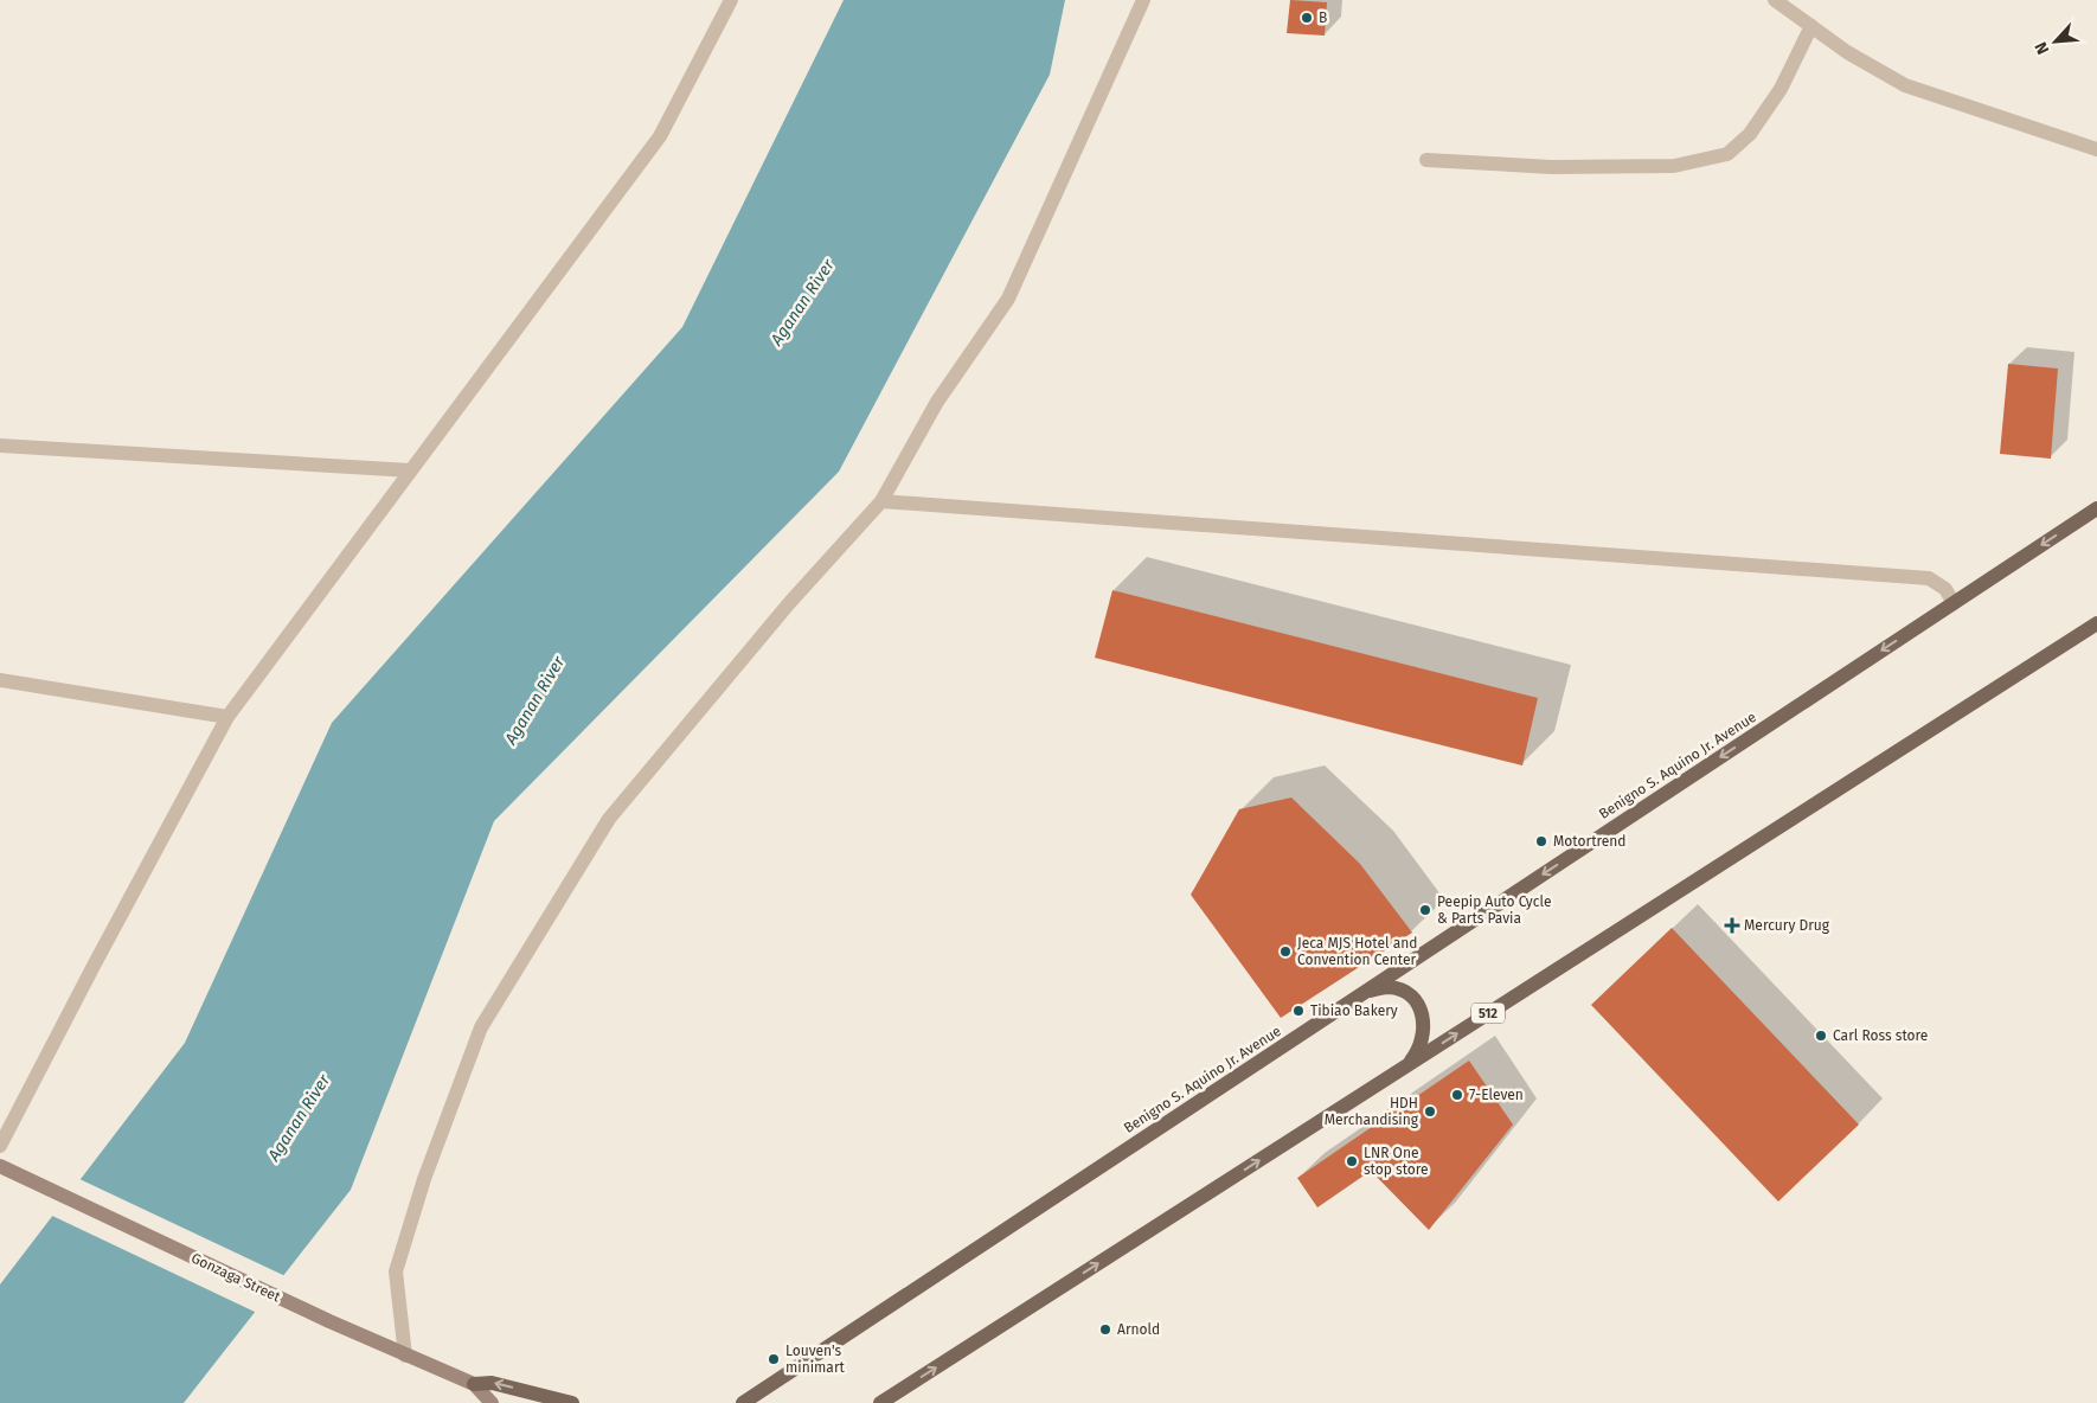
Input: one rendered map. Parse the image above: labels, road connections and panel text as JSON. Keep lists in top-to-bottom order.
{
  "streets": {
    "main road": ["Benigno S. Aquino Jr. Avenue", "512", "Gonzaga Street"]
  },
  "water": ["Aganan River"],
  "places": {
    "other": [
      "B",
      "Motortrend",
      "Peepip Auto Cycle & Parts Pavia",
      "Jeca MJS Hotel and Convention Center",
      "Tibiao Bakery",
      "Carl Ross store",
      "7-Eleven",
      "HDH Merchandising",
      "LNR One stop store",
      "Arnold",
      "Louven's minimart"
    ],
    "health": ["Mercury Drug"]
  },
  "north": "bottom left"
}
